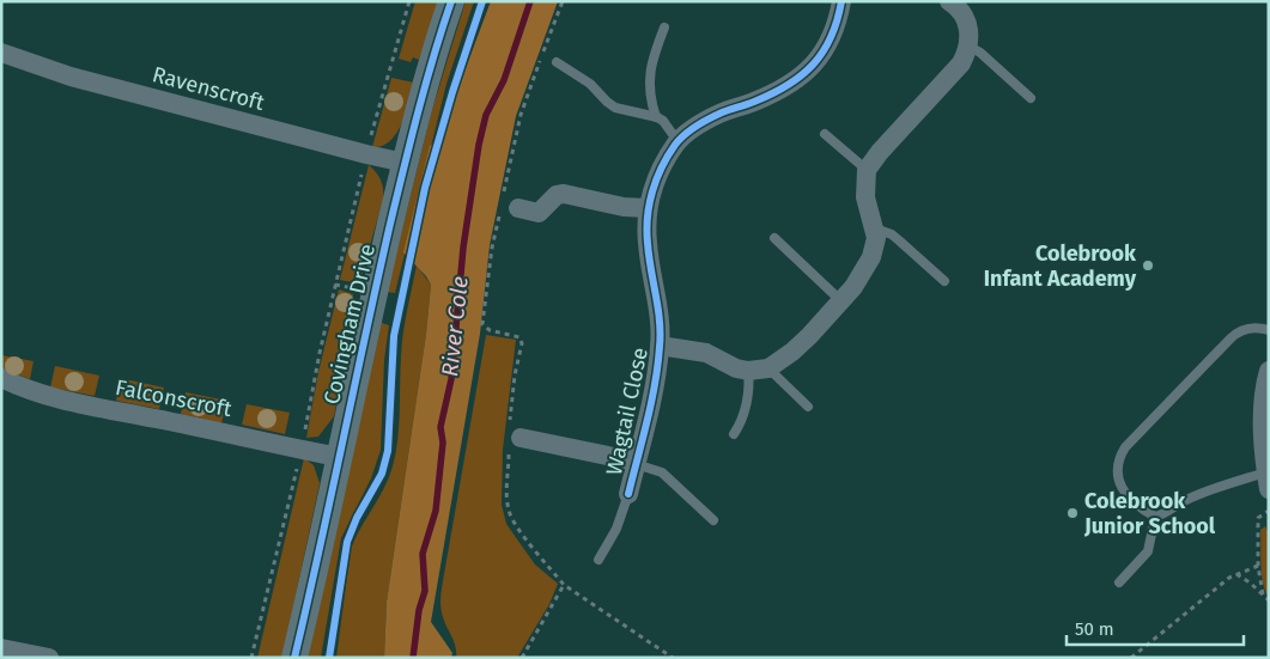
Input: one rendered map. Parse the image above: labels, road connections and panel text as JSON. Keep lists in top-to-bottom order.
{
  "streets": {
    "street": [
      "Ravenscroft",
      "Covingham Drive",
      "Falconscroft",
      "Wagtail Close"
    ]
  },
  "crossings": [
    ["Ravenscroft", "Covingham Drive"],
    ["Covingham Drive", "Falconscroft"]
  ],
  "water": ["River Cole"],
  "places": ["Colebrook Infant Academy", "Colebrook Junior School"],
  "scale_bar": "50 m"
}
